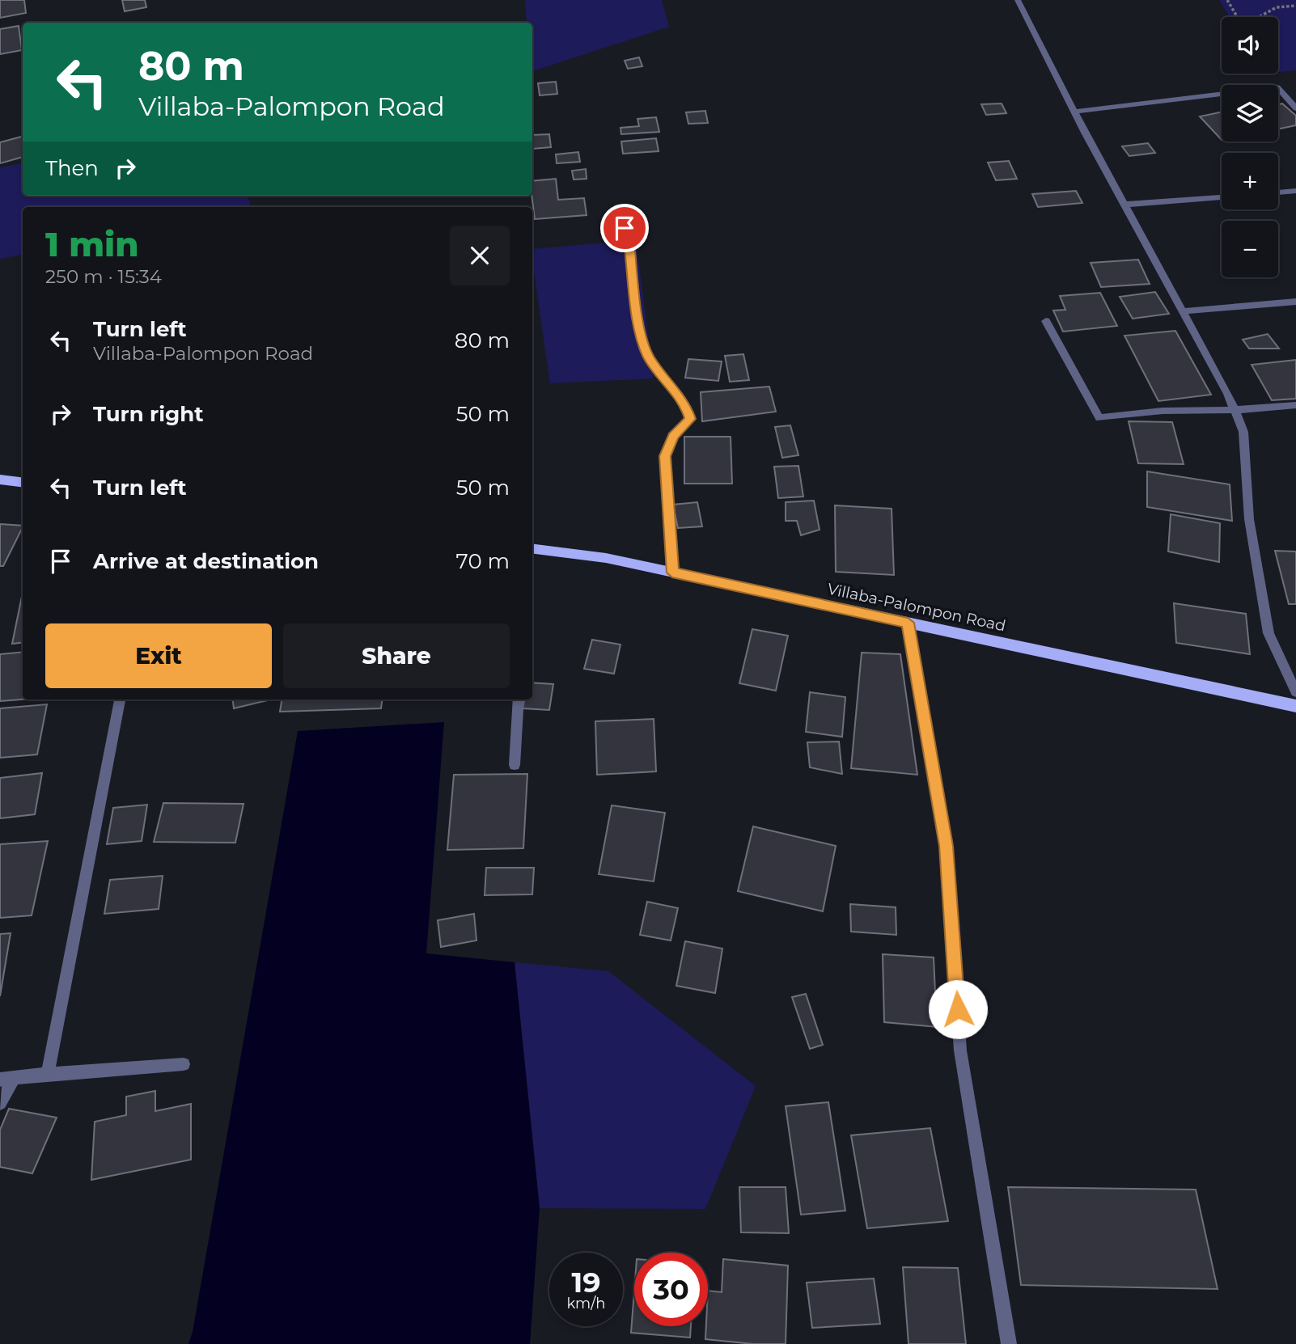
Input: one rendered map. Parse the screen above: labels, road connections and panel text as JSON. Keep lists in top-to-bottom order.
{
  "streets": {
    "main road": ["Villaba-Palompon Road"]
  },
  "page": {
    "map_buttons": ["+", "−"],
    "turn": ["80 m", "Villaba-Palompon Road"],
    "then": "Then",
    "heading": ["1 min", "250 m · 15:34"],
    "list": [
      {
        "name": "Turn left",
        "note": "Villaba-Palompon Road",
        "value": "80 m"
      },
      {
        "name": "Turn right",
        "value": "50 m"
      },
      {
        "name": "Turn left",
        "value": "50 m"
      },
      {
        "name": "Arrive at destination",
        "value": "70 m"
      }
    ],
    "buttons": ["Exit", "Share"],
    "speed": "19 km/h",
    "limit": "30"
  }
}
